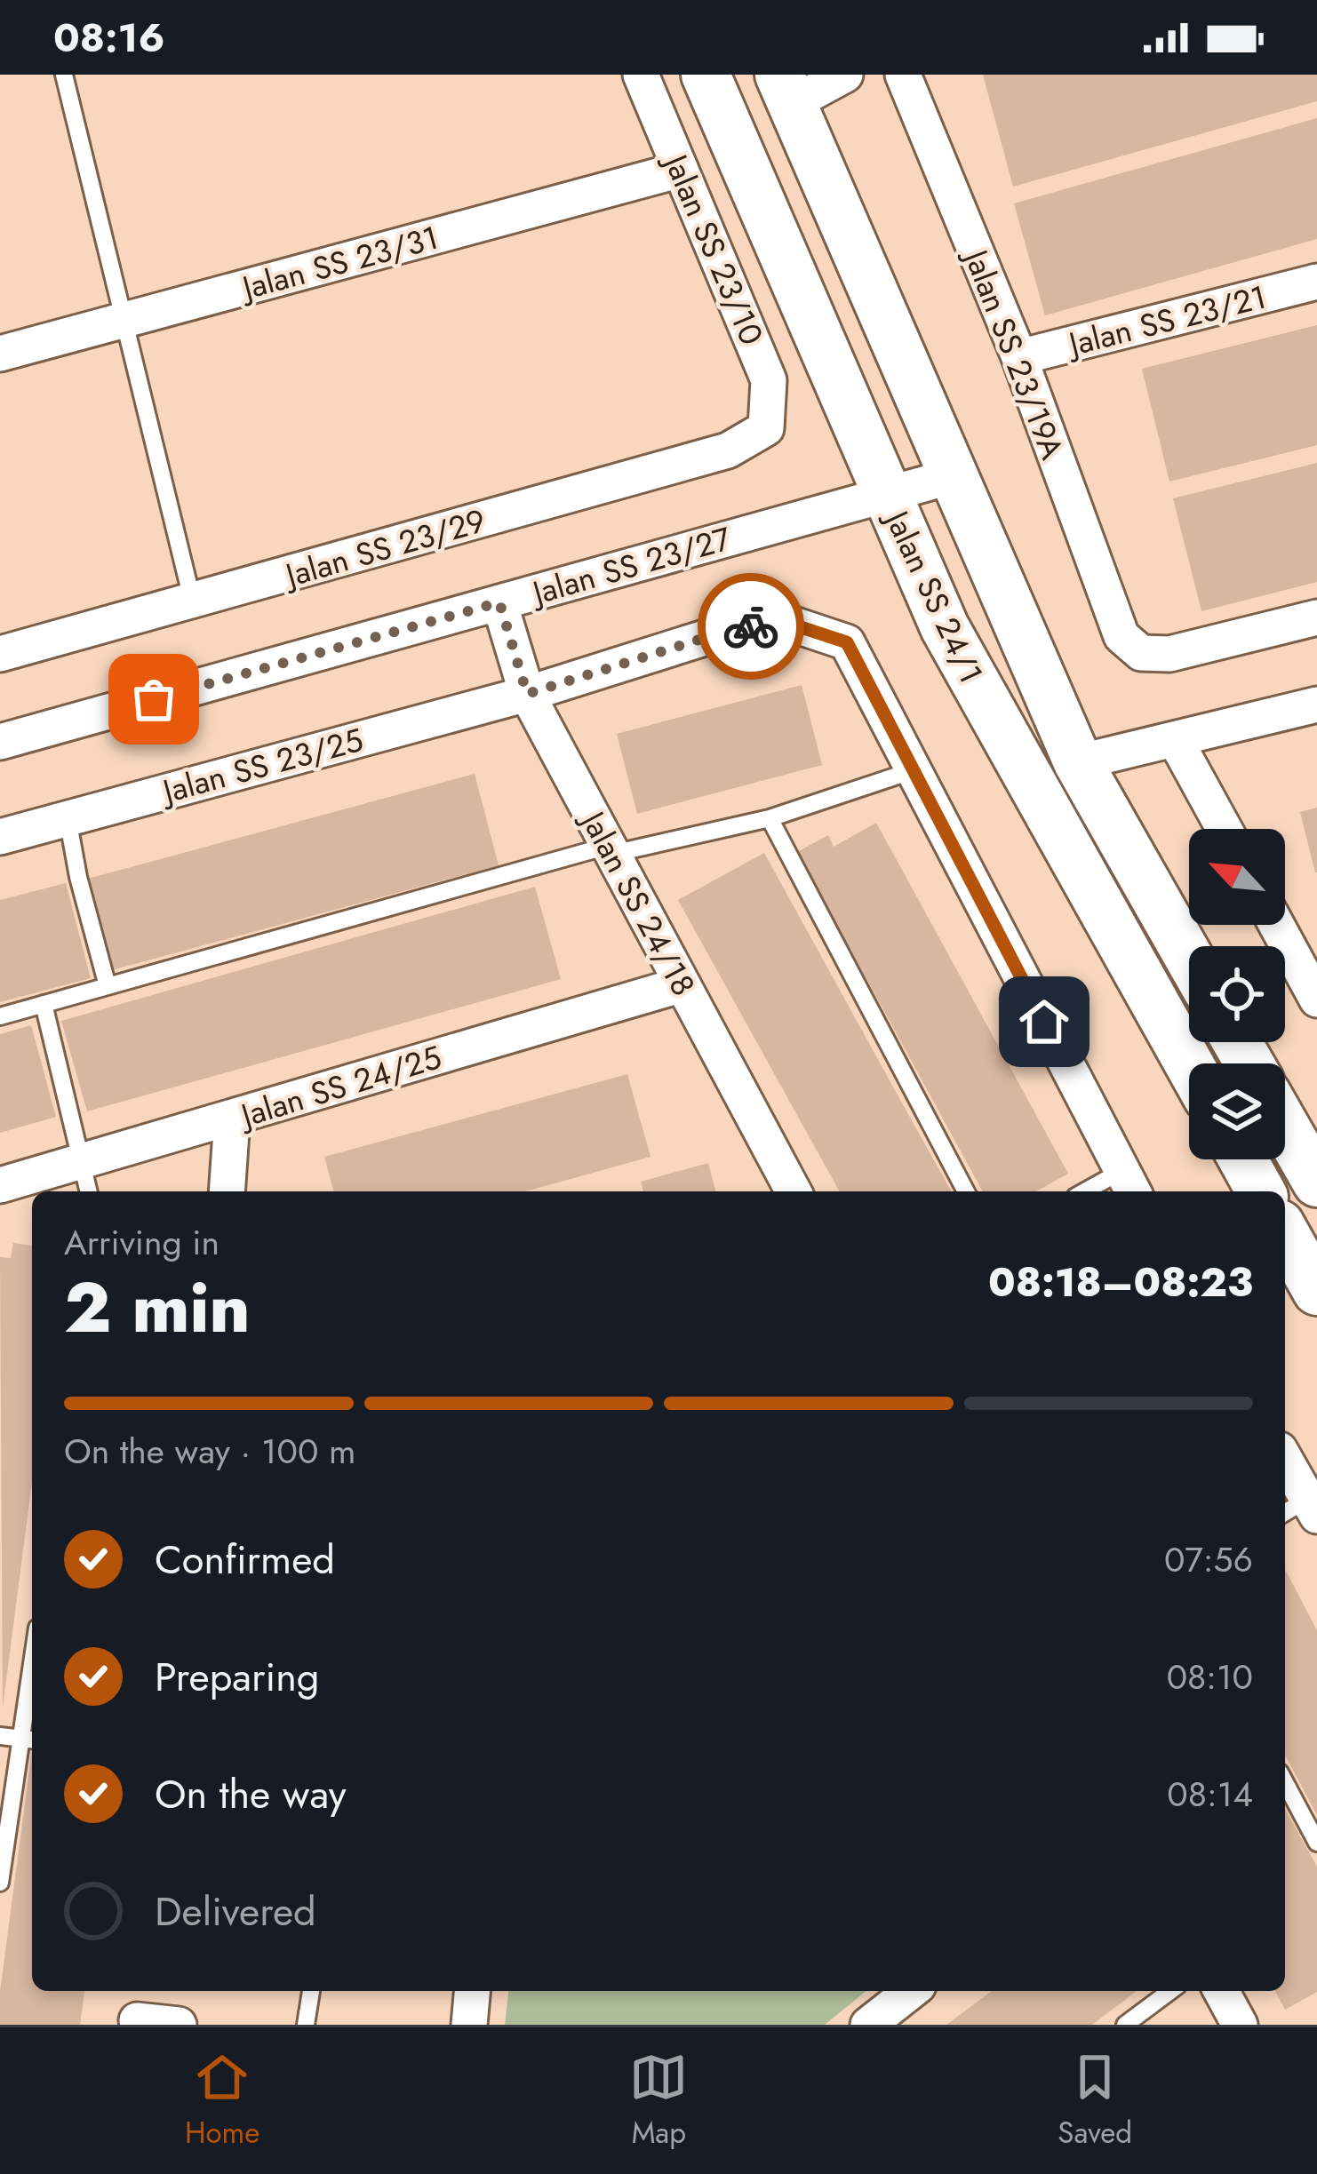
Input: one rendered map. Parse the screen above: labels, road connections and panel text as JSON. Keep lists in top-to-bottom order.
{
  "streets": {
    "main road": ["Jalan SS 24/1"],
    "street": [
      "Jalan SS 23/10",
      "Jalan SS 23/31",
      "Jalan SS 23/21",
      "Jalan SS 23/19A",
      "Jalan SS 23/29",
      "Jalan SS 23/27",
      "Jalan SS 23/25",
      "Jalan SS 24/18",
      "Jalan SS 24/25"
    ]
  },
  "crossings": [
    ["Jalan SS 23/10", "Jalan SS 23/31"],
    ["Jalan SS 23/10", "Jalan SS 23/29"],
    ["Jalan SS 23/21", "Jalan SS 23/19A"],
    ["Jalan SS 23/27", "Jalan SS 24/1"],
    ["Jalan SS 23/27", "Jalan SS 24/18"],
    ["Jalan SS 23/25", "Jalan SS 24/18"],
    ["Jalan SS 24/18", "Jalan SS 24/25"]
  ],
  "north": "top left",
  "page": {
    "status": "08:16",
    "heading": ["2 min", "Arriving in", "08:18–08:23"],
    "bar": "On the way · 100 m",
    "list": [
      ["Confirmed", "07:56"],
      ["Preparing", "08:10"],
      ["On the way", "08:14"],
      "Delivered"
    ],
    "tabs": ["Home", "Map", "Saved"]
  }
}
